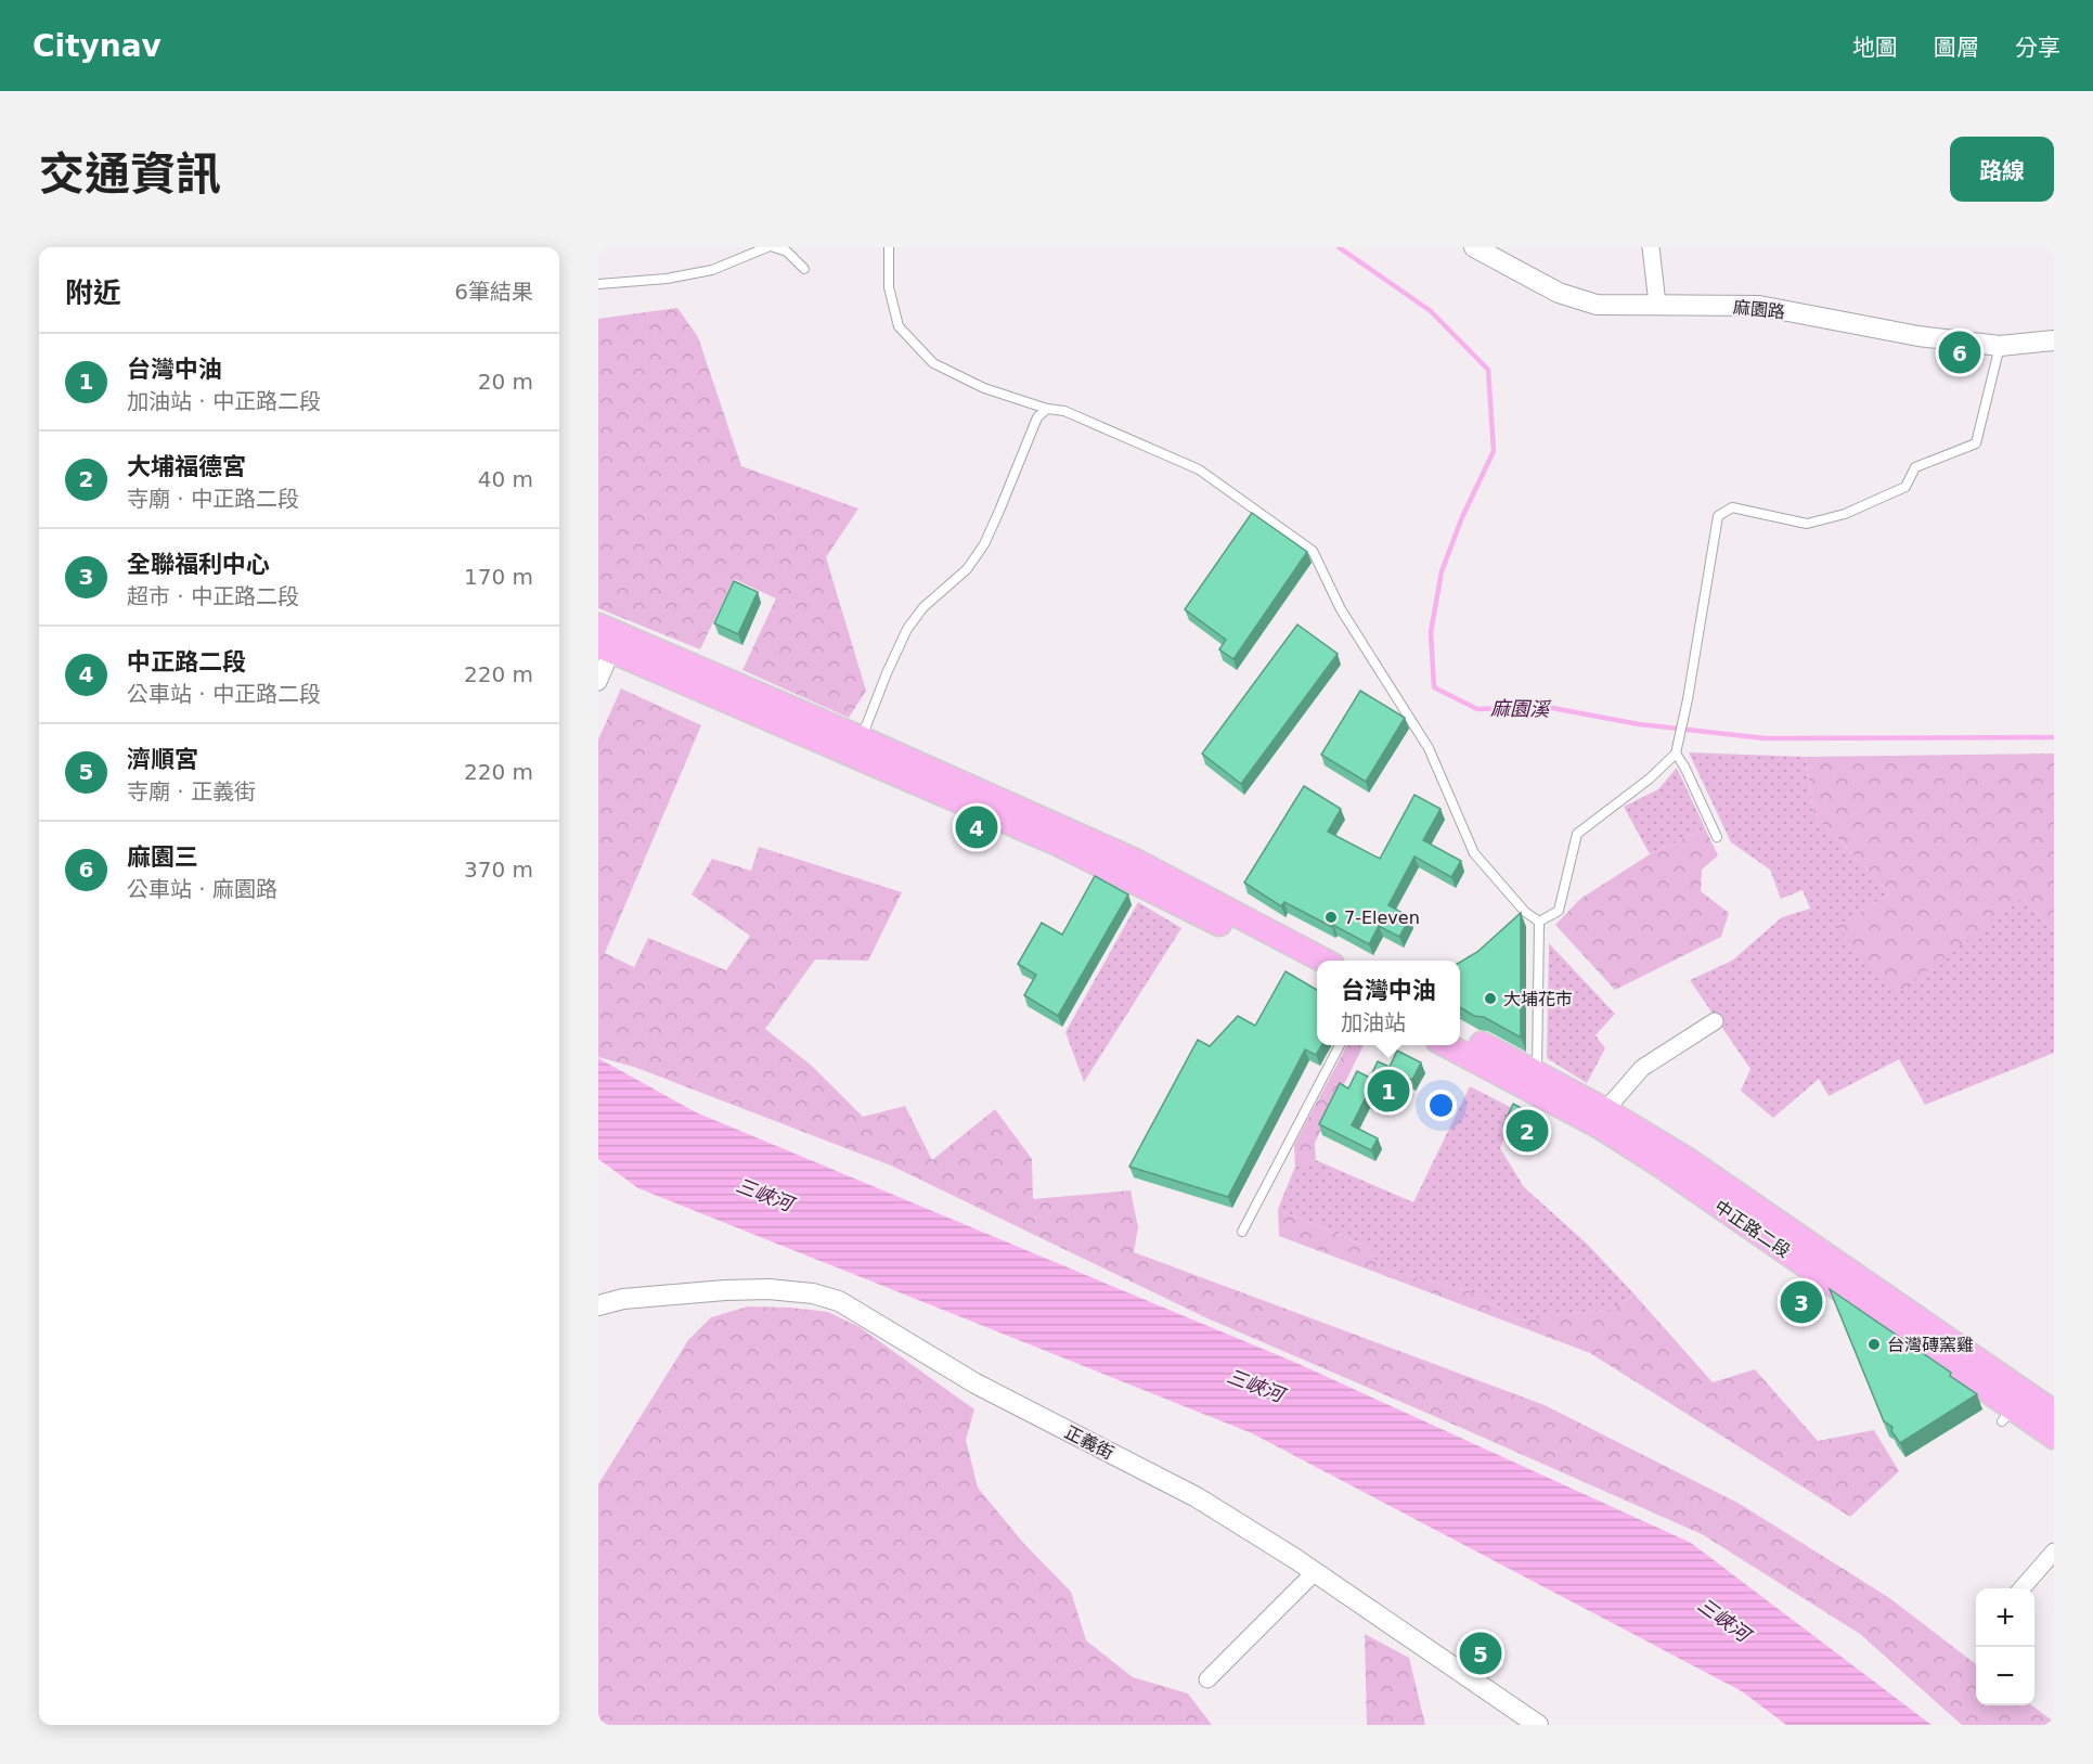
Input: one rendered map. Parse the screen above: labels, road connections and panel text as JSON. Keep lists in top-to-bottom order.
{
  "streets": {
    "main road": ["中正路二段"],
    "street": ["麻園路", "正義街"]
  },
  "water": ["麻園溪", "三峽河"],
  "places": ["7-Eleven", "大埔花市", "台灣磚窯雞"],
  "page": {
    "header": "Citynav",
    "nav": ["地圖", "圖層", "分享"],
    "title": "交通資訊",
    "buttons": "路線",
    "heading": ["附近", "6筆結果"],
    "pins": [
      "6",
      "4",
      "1",
      "2",
      "3",
      "5"
    ],
    "list": [
      {
        "mark": "1",
        "name": "台灣中油",
        "note": "加油站 · 中正路二段",
        "value": "20 m"
      },
      {
        "mark": "2",
        "name": "大埔福德宮",
        "note": "寺廟 · 中正路二段",
        "value": "40 m"
      },
      {
        "mark": "3",
        "name": "全聯福利中心",
        "note": "超市 · 中正路二段",
        "value": "170 m"
      },
      {
        "mark": "4",
        "name": "中正路二段",
        "note": "公車站 · 中正路二段",
        "value": "220 m"
      },
      {
        "mark": "5",
        "name": "濟順宮",
        "note": "寺廟 · 正義街",
        "value": "220 m"
      },
      {
        "mark": "6",
        "name": "麻園三",
        "note": "公車站 · 麻園路",
        "value": "370 m"
      }
    ],
    "popup": ["台灣中油", "加油站"],
    "map_buttons": ["+", "−"]
  }
}
